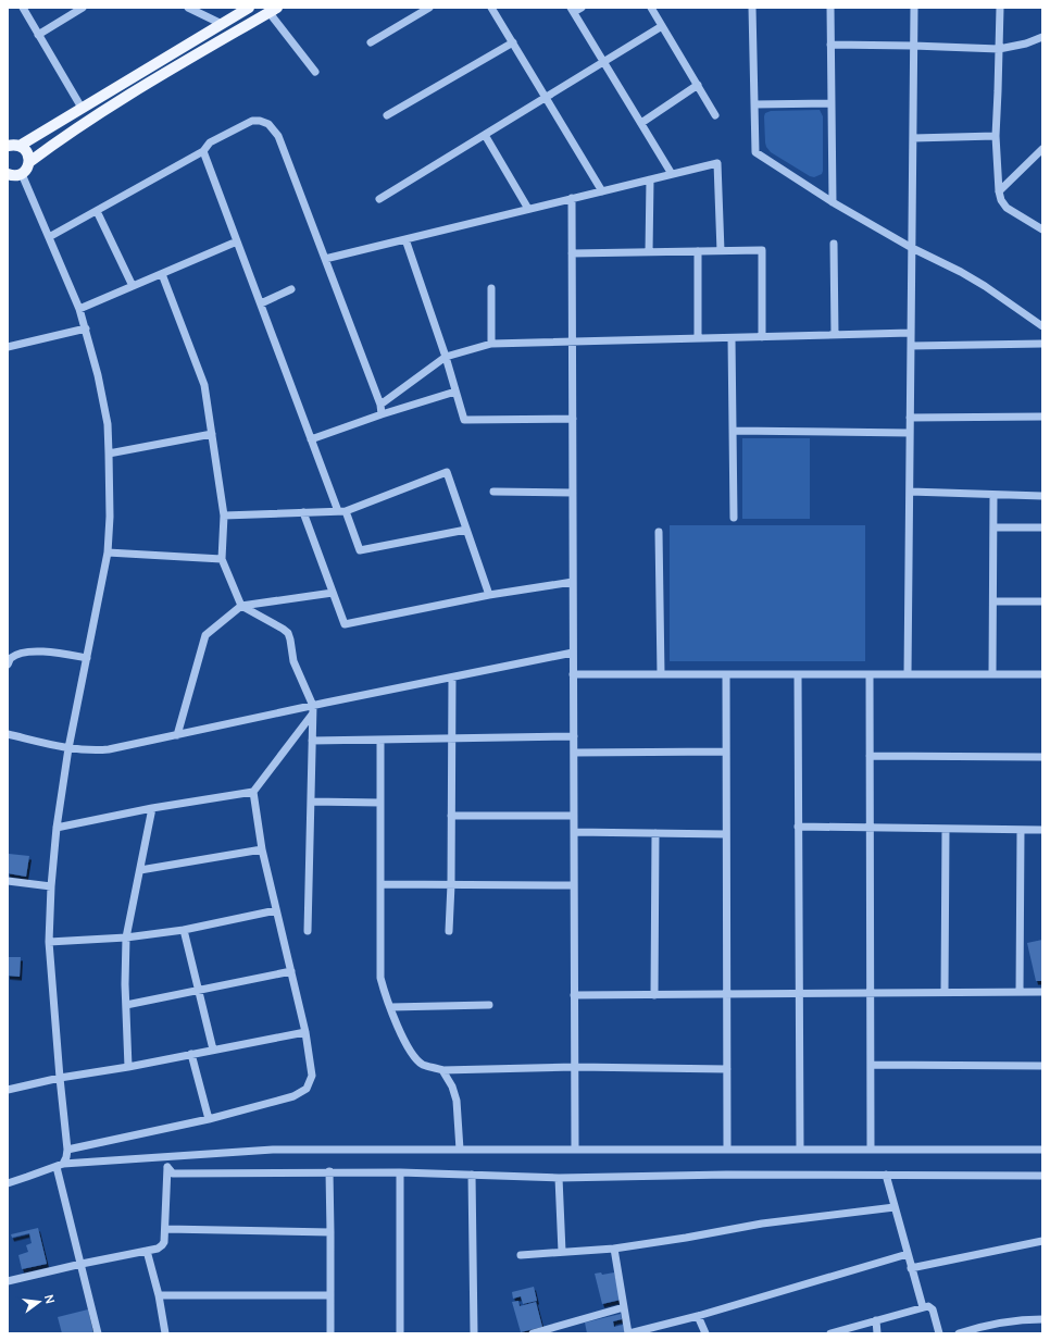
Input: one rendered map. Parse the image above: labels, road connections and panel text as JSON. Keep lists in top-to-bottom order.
{
  "north": "right"
}
